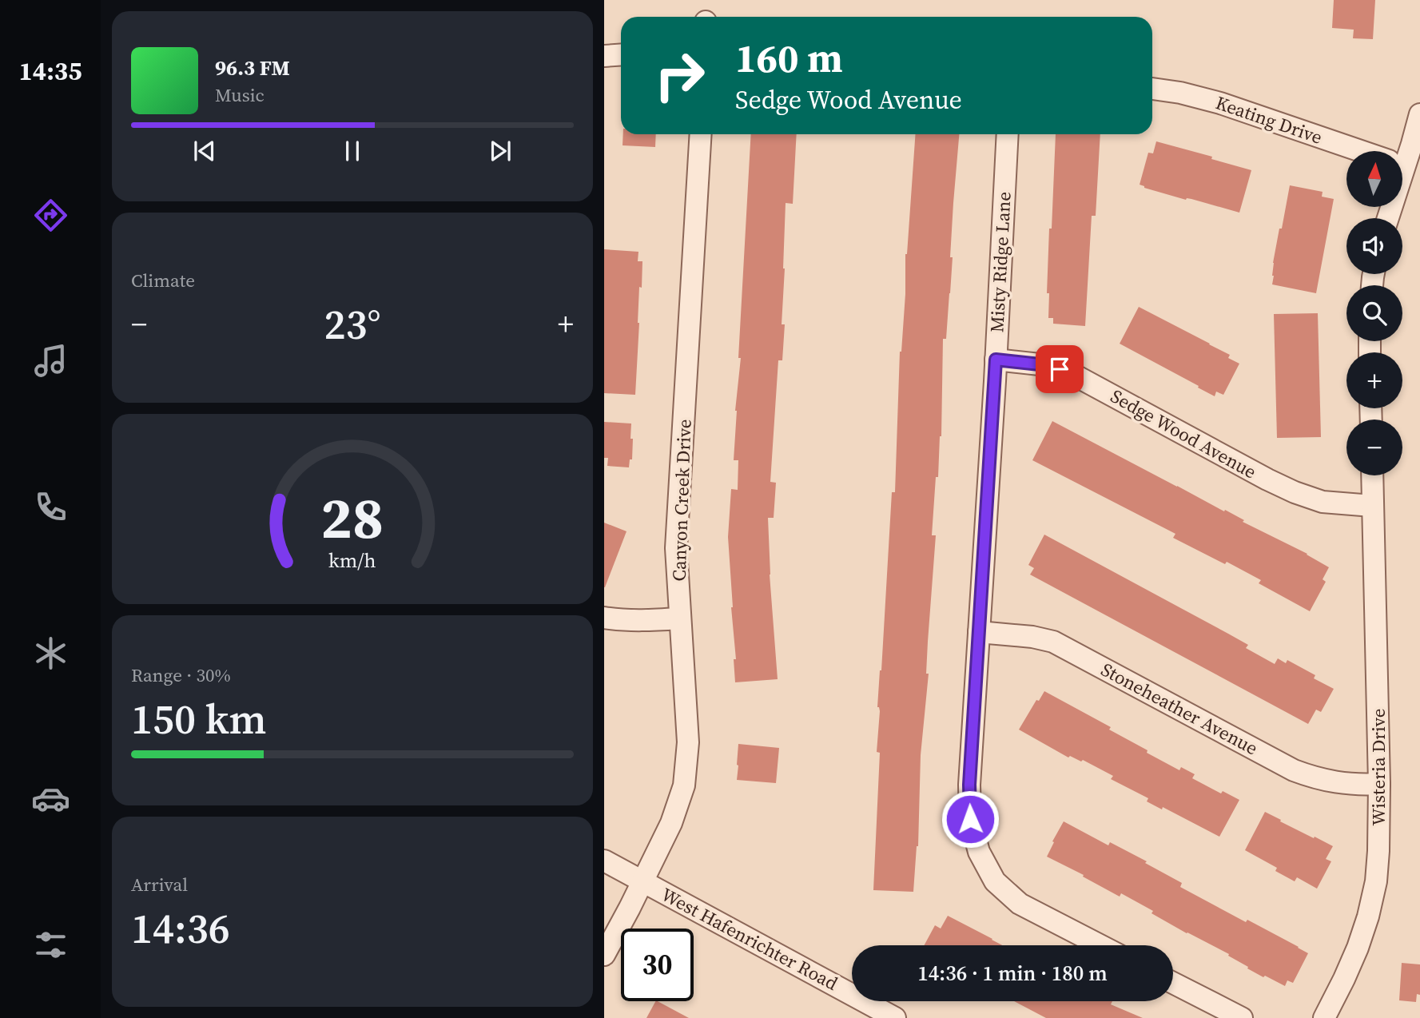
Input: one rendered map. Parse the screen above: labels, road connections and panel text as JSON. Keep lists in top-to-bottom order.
{
  "streets": {
    "street": [
      "Keating Drive",
      "Misty Ridge Lane",
      "Sedge Wood Avenue",
      "Canyon Creek Drive",
      "Stoneheather Avenue",
      "Wisteria Drive",
      "West Hafenrichter Road"
    ]
  },
  "crossings": [
    ["Misty Ridge Lane", "Sedge Wood Avenue"],
    ["Misty Ridge Lane", "Stoneheather Avenue"],
    ["Sedge Wood Avenue", "Wisteria Drive"],
    ["Canyon Creek Drive", "West Hafenrichter Road"],
    ["Stoneheather Avenue", "Wisteria Drive"]
  ],
  "north": "top",
  "page": {
    "tabs": "14:35",
    "turn": ["160 m", "Sedge Wood Avenue"],
    "song": ["96.3 FM", "Music"],
    "map_buttons": ["+", "−"],
    "tile": [
      "Climate",
      ["Range · 30%", "150 km"],
      ["Arrival", "14:36"]
    ],
    "heat": ["−", "23°", "+"],
    "limit": "30",
    "trip": "14:36 · 1 min · 180 m",
    "gauge": ["28", "km/h"]
  }
}
